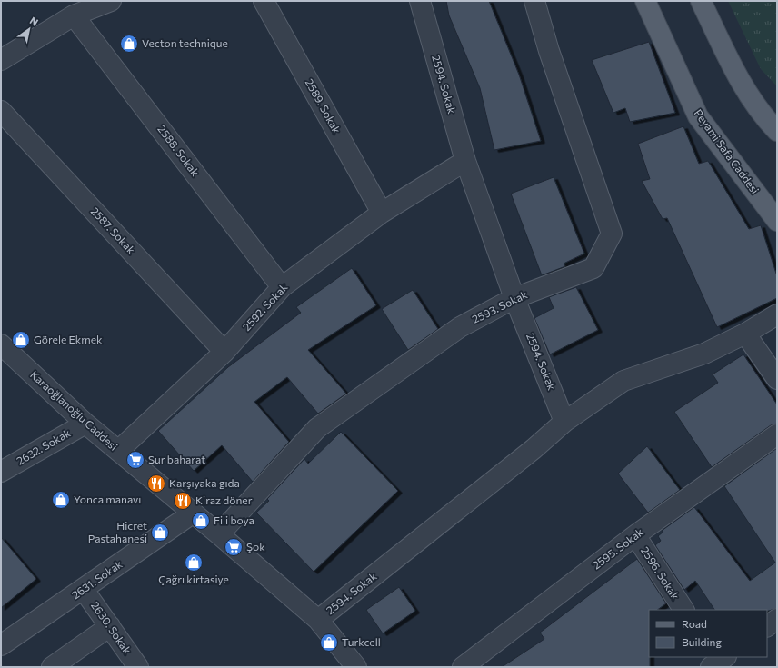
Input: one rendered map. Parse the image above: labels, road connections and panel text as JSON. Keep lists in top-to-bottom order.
{
  "streets": {
    "main road": ["Peyami Safa Caddesi"],
    "street": [
      "2594. Sokak",
      "2589. Sokak",
      "2588. Sokak",
      "2587. Sokak",
      "2592. Sokak",
      "2593. Sokak",
      "Karaoğlanoğlu Caddesi",
      "2632. Sokak",
      "2595. Sokak",
      "2596. Sokak",
      "2631. Sokak",
      "2630. Sokak"
    ]
  },
  "crossings": [
    ["2594. Sokak", "2592. Sokak"],
    ["2594. Sokak", "2593. Sokak"],
    ["2594. Sokak", "Karaoğlanoğlu Caddesi"],
    ["2589. Sokak", "2592. Sokak"],
    ["2588. Sokak", "2592. Sokak"],
    ["2587. Sokak", "2592. Sokak"],
    ["2592. Sokak", "Karaoğlanoğlu Caddesi"],
    ["2593. Sokak", "Karaoğlanoğlu Caddesi"],
    ["Karaoğlanoğlu Caddesi", "2632. Sokak"],
    ["Karaoğlanoğlu Caddesi", "2631. Sokak"],
    ["2595. Sokak", "2596. Sokak"],
    ["2631. Sokak", "2630. Sokak"]
  ],
  "places": {
    "shop": [
      "Vecton technique",
      "Görele Ekmek",
      "Yonca manavı",
      "Fili boya",
      "Hicret Pastahanesi",
      "Çağrı kirtasiye",
      "Turkcell"
    ],
    "supermarket": ["Sur baharat", "Şok"],
    "restaurant": ["Karşıyaka gıda", "Kiraz döner"]
  },
  "legend": ["Road", "Building"],
  "north": "top right"
}
